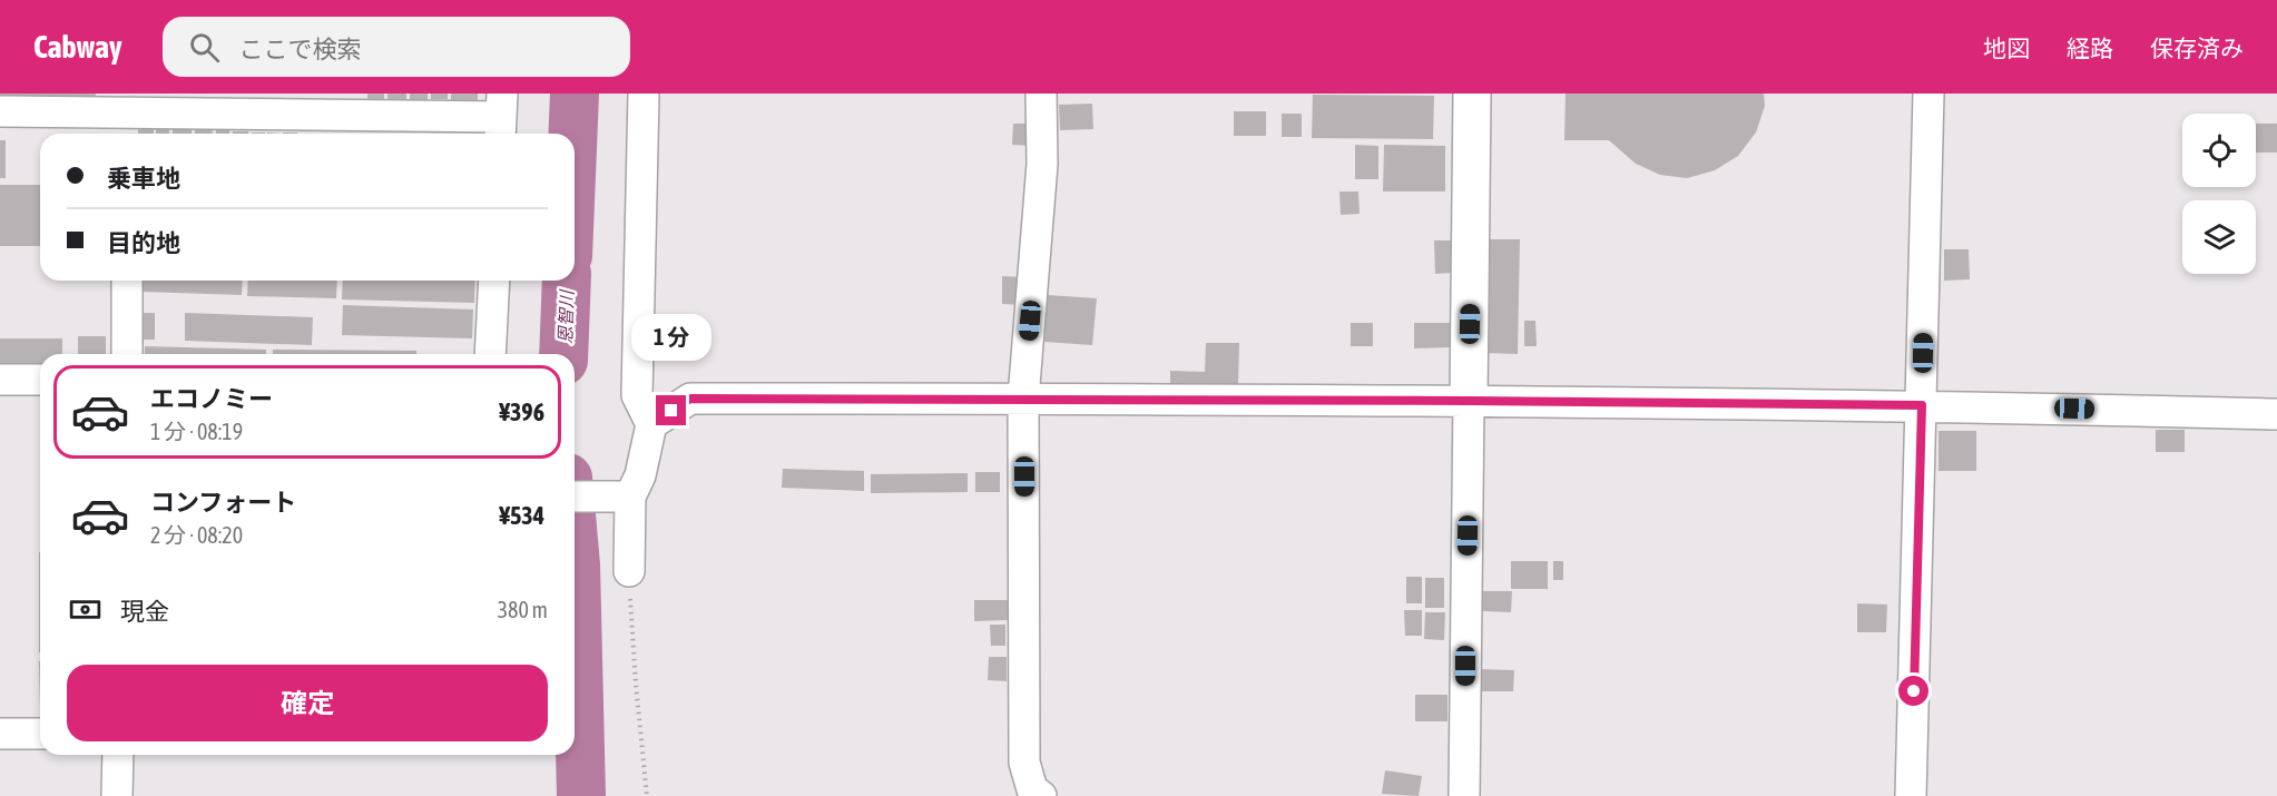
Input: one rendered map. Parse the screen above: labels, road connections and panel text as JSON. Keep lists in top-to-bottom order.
{
  "water": ["恩智川"],
  "page": {
    "header": "Cabway",
    "search": "ここで検索",
    "nav": ["地図", "経路", "保存済み"],
    "banner": ["乗車地", "目的地"],
    "bubble": "1 分",
    "list": [
      {
        "name": "エコノミー",
        "note": "1 分 · 08:19",
        "value": "¥396"
      },
      {
        "name": "コンフォート",
        "note": "2 分 · 08:20",
        "value": "¥534"
      }
    ],
    "pay": ["現金", "380 m"],
    "buttons": "確定"
  }
}
